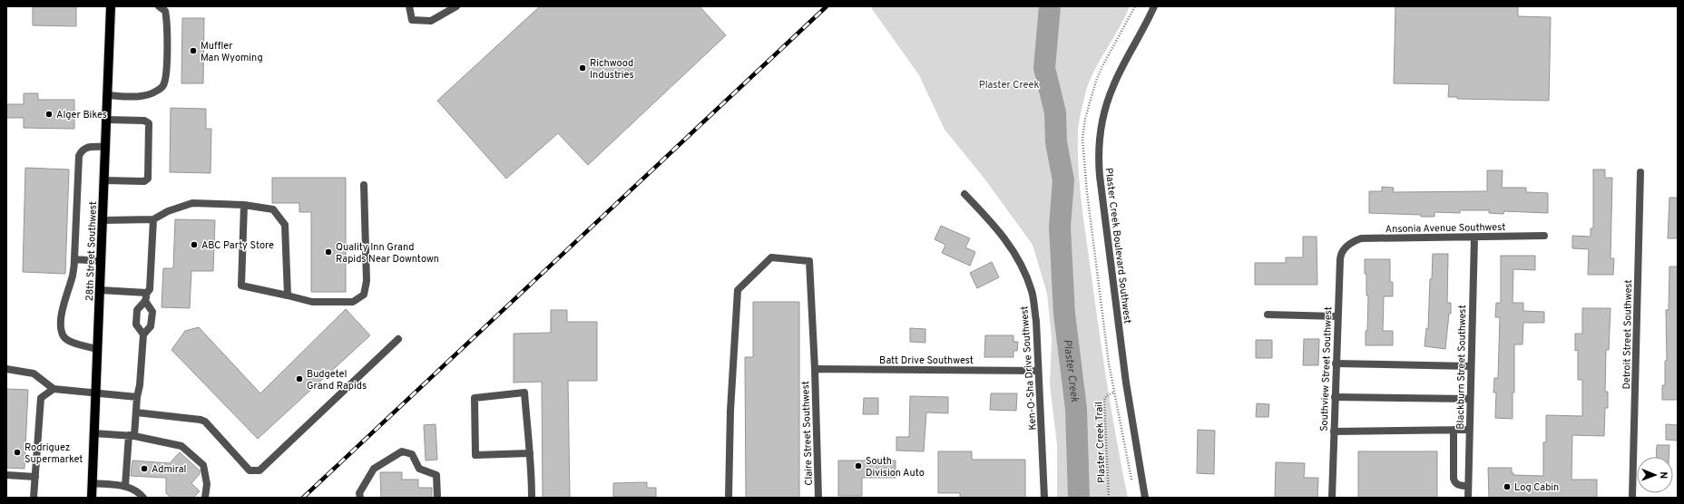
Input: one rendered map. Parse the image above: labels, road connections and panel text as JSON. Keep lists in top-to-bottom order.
{
  "streets": {
    "main road": ["28th Street Southwest"],
    "street": [
      "Ansonia Avenue Southwest",
      "Plaster Creek Boulevard Southwest",
      "Detroit Street Southwest",
      "Batt Drive Southwest",
      "Blackburn Street Southwest",
      "Ken-O-Sha Drive Southwest",
      "Southview Street Southwest",
      "Claire Street Southwest"
    ],
    "path": ["Plaster Creek Trail"]
  },
  "crossings": [
    ["Ansonia Avenue Southwest", "Blackburn Street Southwest"],
    ["Ansonia Avenue Southwest", "Southview Street Southwest"],
    ["Batt Drive Southwest", "Ken-O-Sha Drive Southwest"],
    ["Batt Drive Southwest", "Claire Street Southwest"]
  ],
  "water": ["Plaster Creek"],
  "parks": ["Plaster Creek"],
  "places": [
    "Muffler Man Wyoming",
    "Richwood Industries",
    "Alger Bikes",
    "ABC Party Store",
    "Quality Inn Grand Rapids Near Downtown",
    "Budgetel Grand Rapids",
    "Rodriguez Supermarket",
    "South Division Auto",
    "Admiral",
    "Log Cabin"
  ],
  "north": "right"
}
